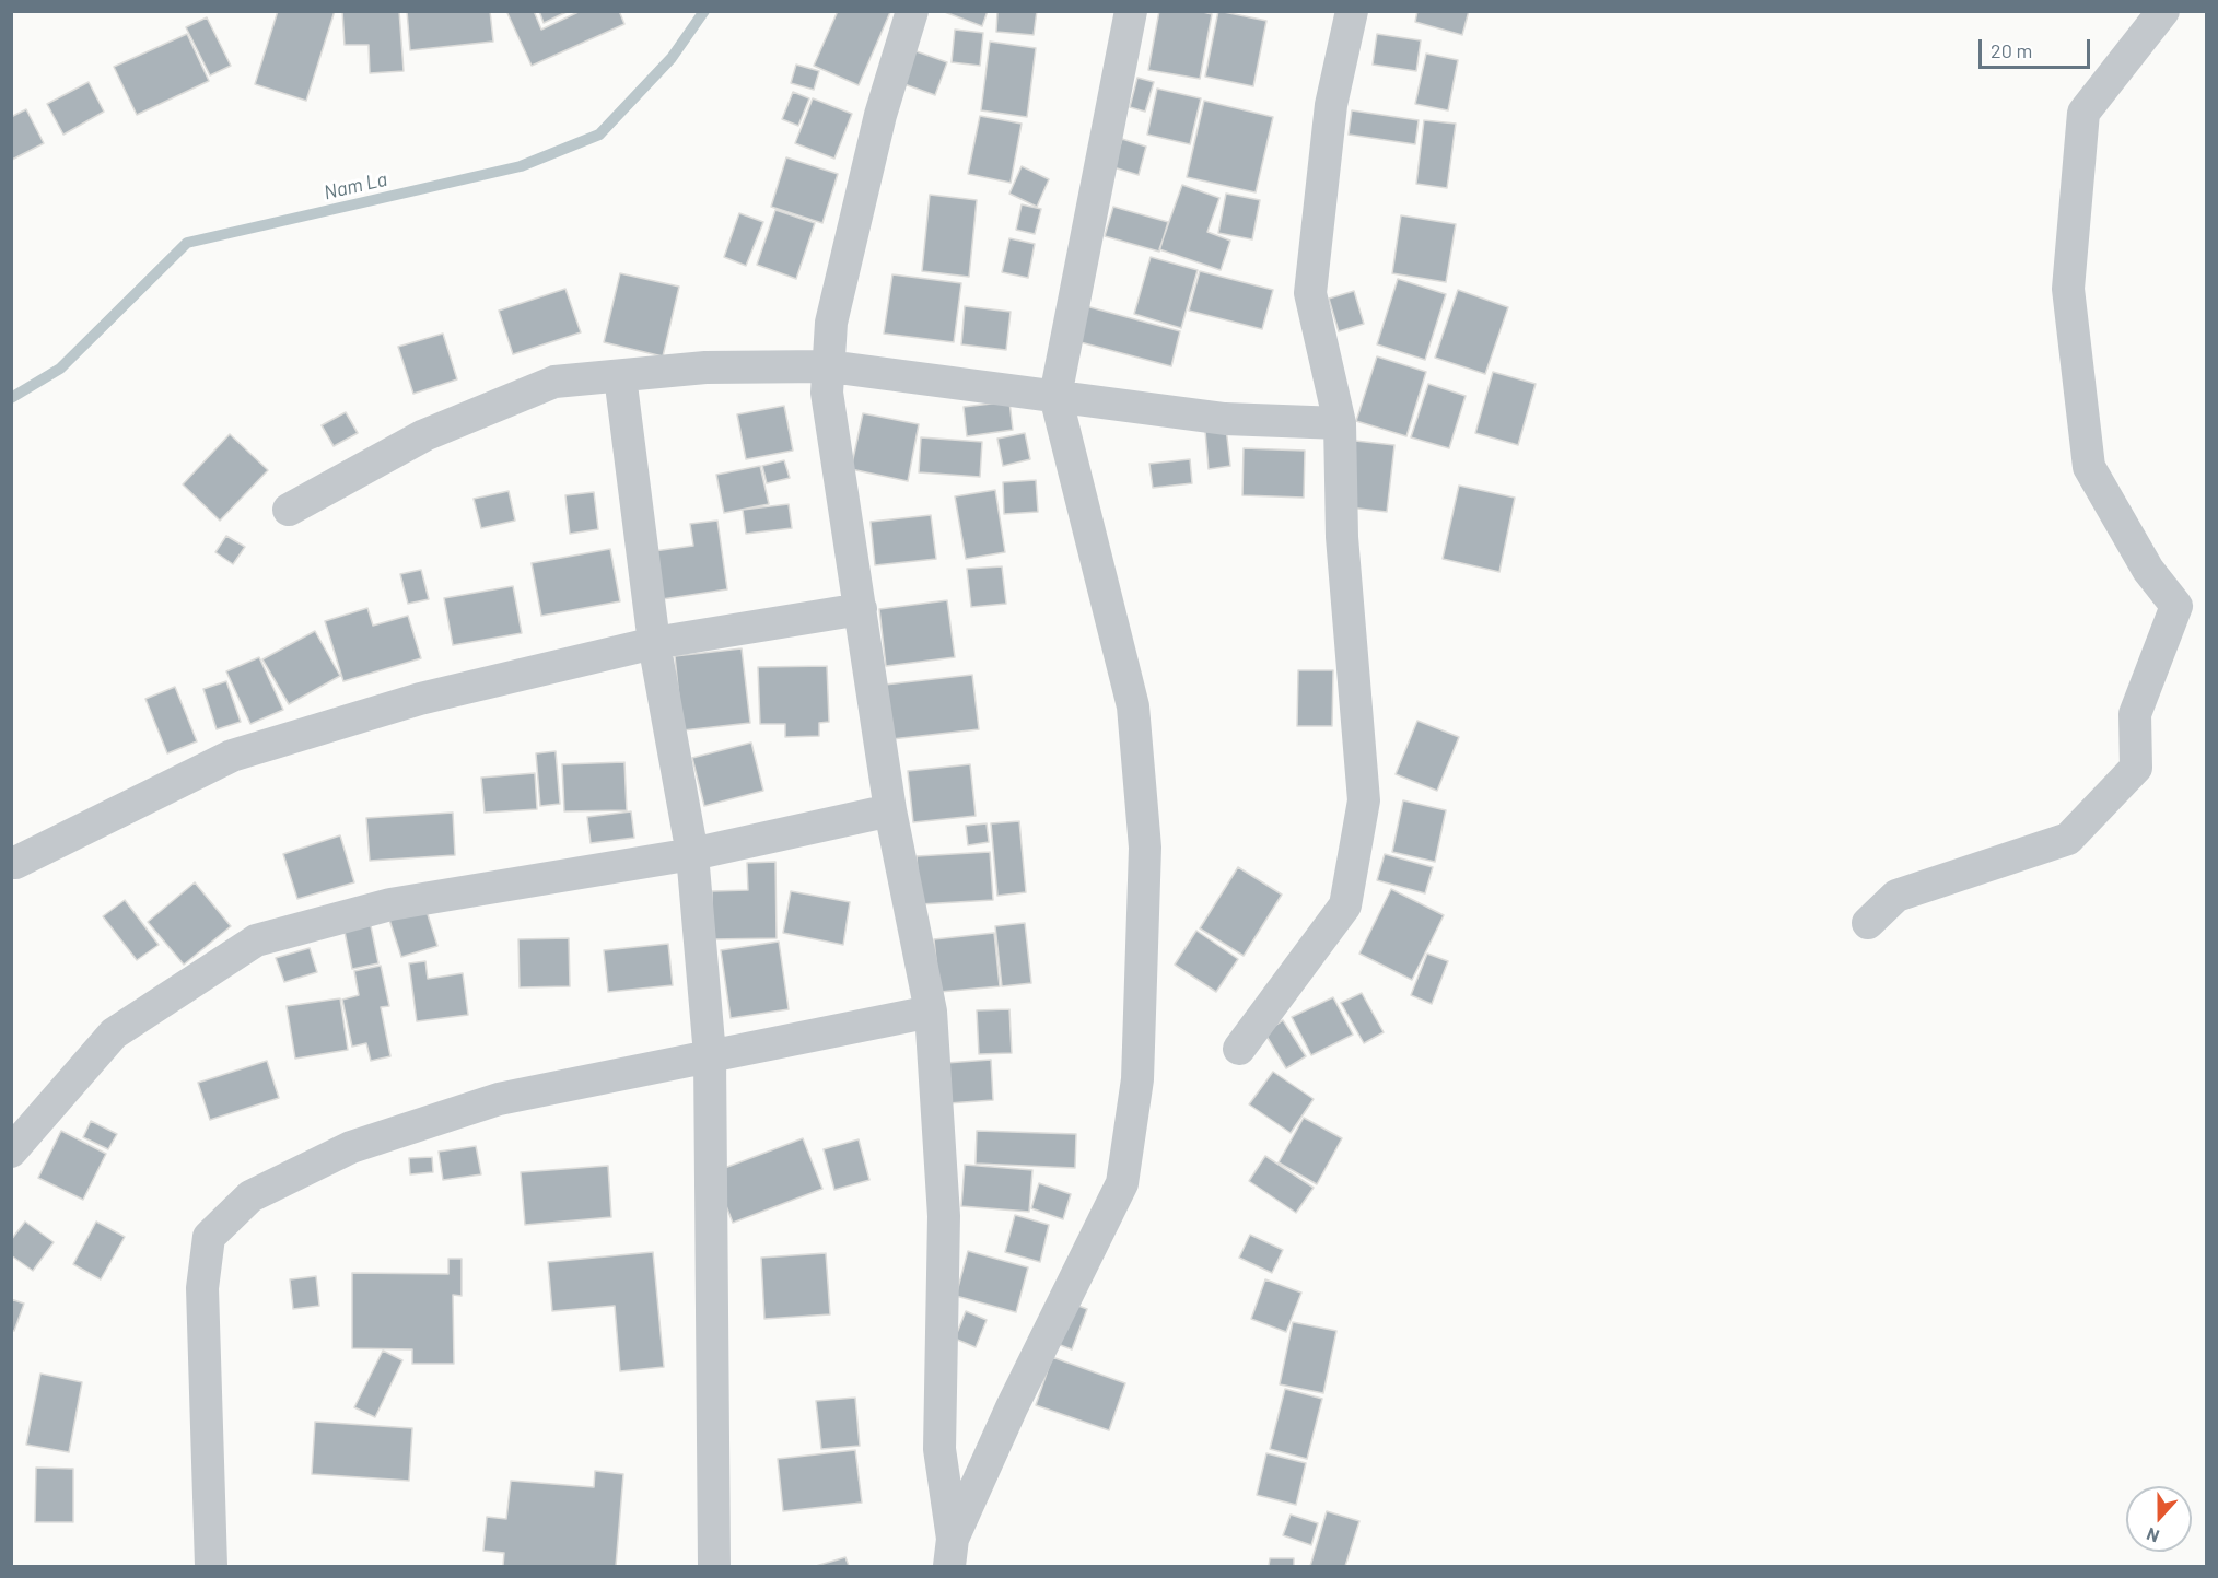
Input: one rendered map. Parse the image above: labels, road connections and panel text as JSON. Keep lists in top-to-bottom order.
{
  "water": ["Nam La"],
  "scale_bar": "20 m",
  "north": "bottom"
}
